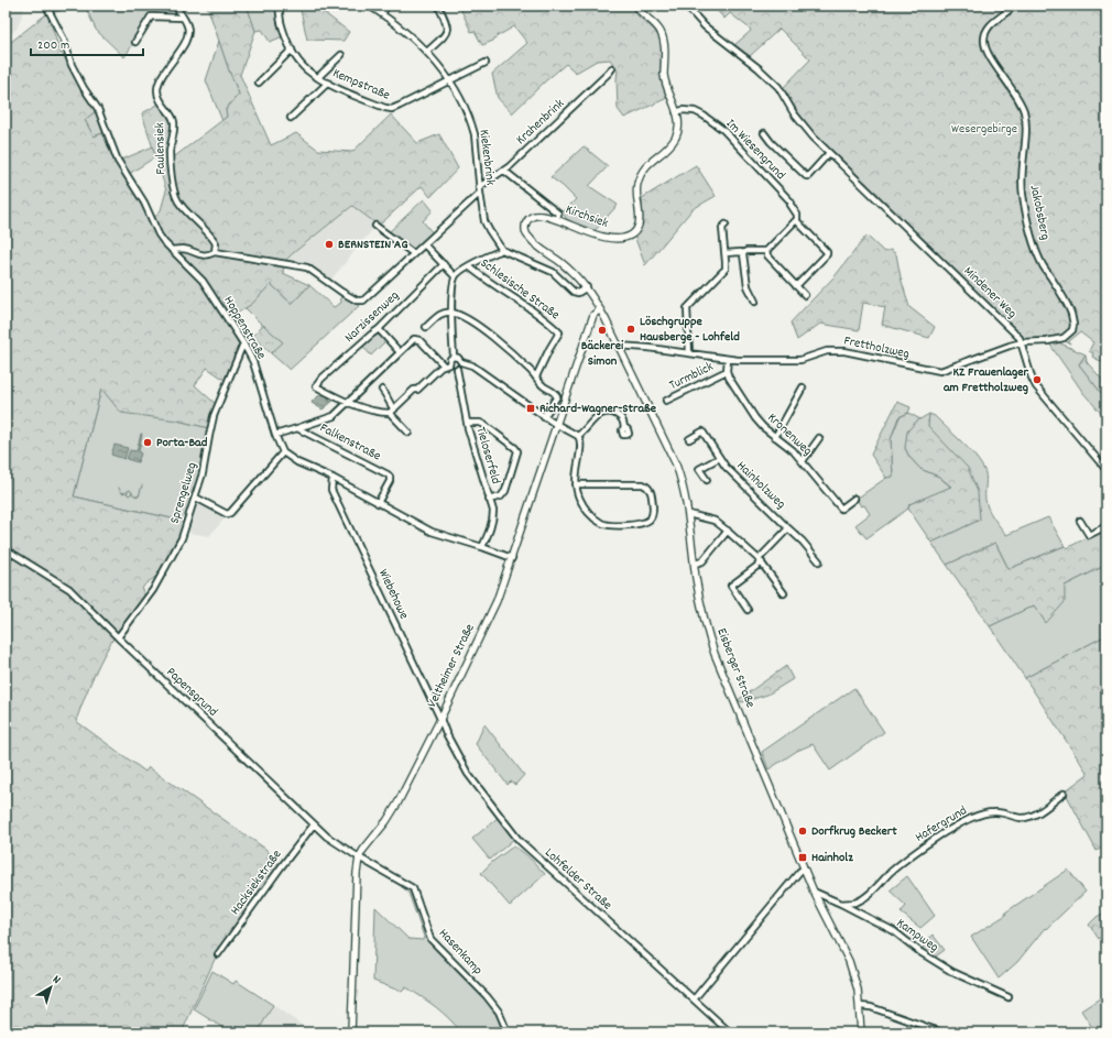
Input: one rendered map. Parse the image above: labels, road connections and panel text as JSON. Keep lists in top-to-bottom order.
{
  "streets": {
    "main road": ["Kirchsiek", "Veltheimer Straße", "Eisberger Straße"],
    "street": [
      "Kempstraße",
      "Krahenbrink",
      "Faulensiek",
      "Im Wiesengrund",
      "Kiekenbrink",
      "Jakobsberg",
      "Schlesische Straße",
      "Mindener Weg",
      "Narzissenweg",
      "Hoppenstraße",
      "Frettholzweg",
      "Turmblick",
      "Kronenweg",
      "Falkenstraße",
      "Tieloserfeld",
      "Hainholzweg",
      "Sprengelweg",
      "Wiebehowe",
      "Papensgrund",
      "Hafergrund",
      "Lohfelder Straße",
      "Hacksiekstraße",
      "Kampweg",
      "Hasenkamp"
    ]
  },
  "crossings": [
    ["Kempstraße", "Kiekenbrink"],
    ["Krahenbrink", "Faulensiek"],
    ["Krahenbrink", "Kiekenbrink"],
    ["Im Wiesengrund", "Kirchsiek"],
    ["Jakobsberg", "Mindener Weg"],
    ["Jakobsberg", "Frettholzweg"],
    ["Kirchsiek", "Veltheimer Straße"],
    ["Kirchsiek", "Eisberger Straße"],
    ["Mindener Weg", "Frettholzweg"],
    ["Narzissenweg", "Falkenstraße"],
    ["Hoppenstraße", "Falkenstraße"],
    ["Hoppenstraße", "Tieloserfeld"],
    ["Hoppenstraße", "Sprengelweg"],
    ["Hoppenstraße", "Wiebehowe"],
    ["Hoppenstraße", "Veltheimer Straße"],
    ["Frettholzweg", "Eisberger Straße"],
    ["Turmblick", "Kronenweg"],
    ["Sprengelweg", "Papensgrund"],
    ["Wiebehowe", "Veltheimer Straße"],
    ["Wiebehowe", "Lohfelder Straße"],
    ["Veltheimer Straße", "Eisberger Straße"],
    ["Veltheimer Straße", "Papensgrund"],
    ["Veltheimer Straße", "Lohfelder Straße"],
    ["Veltheimer Straße", "Hasenkamp"],
    ["Eisberger Straße", "Kampweg"],
    ["Papensgrund", "Hacksiekstraße"],
    ["Papensgrund", "Hasenkamp"],
    ["Hafergrund", "Kampweg"]
  ],
  "parks": ["Wesergebirge"],
  "places": {
    "other": [
      "BERNSTEIN AG",
      "Löschgruppe Hausberge - Lohfeld",
      "Bäckerei Simon",
      "KZ Frauenlager am Frettholzweg",
      "Porta-Bad",
      "Dorfkrug Beckert"
    ],
    "transit": ["Richard-Wagner-Straße", "Hainholz"]
  },
  "scale_bar": "200 m",
  "north": "top right"
}
